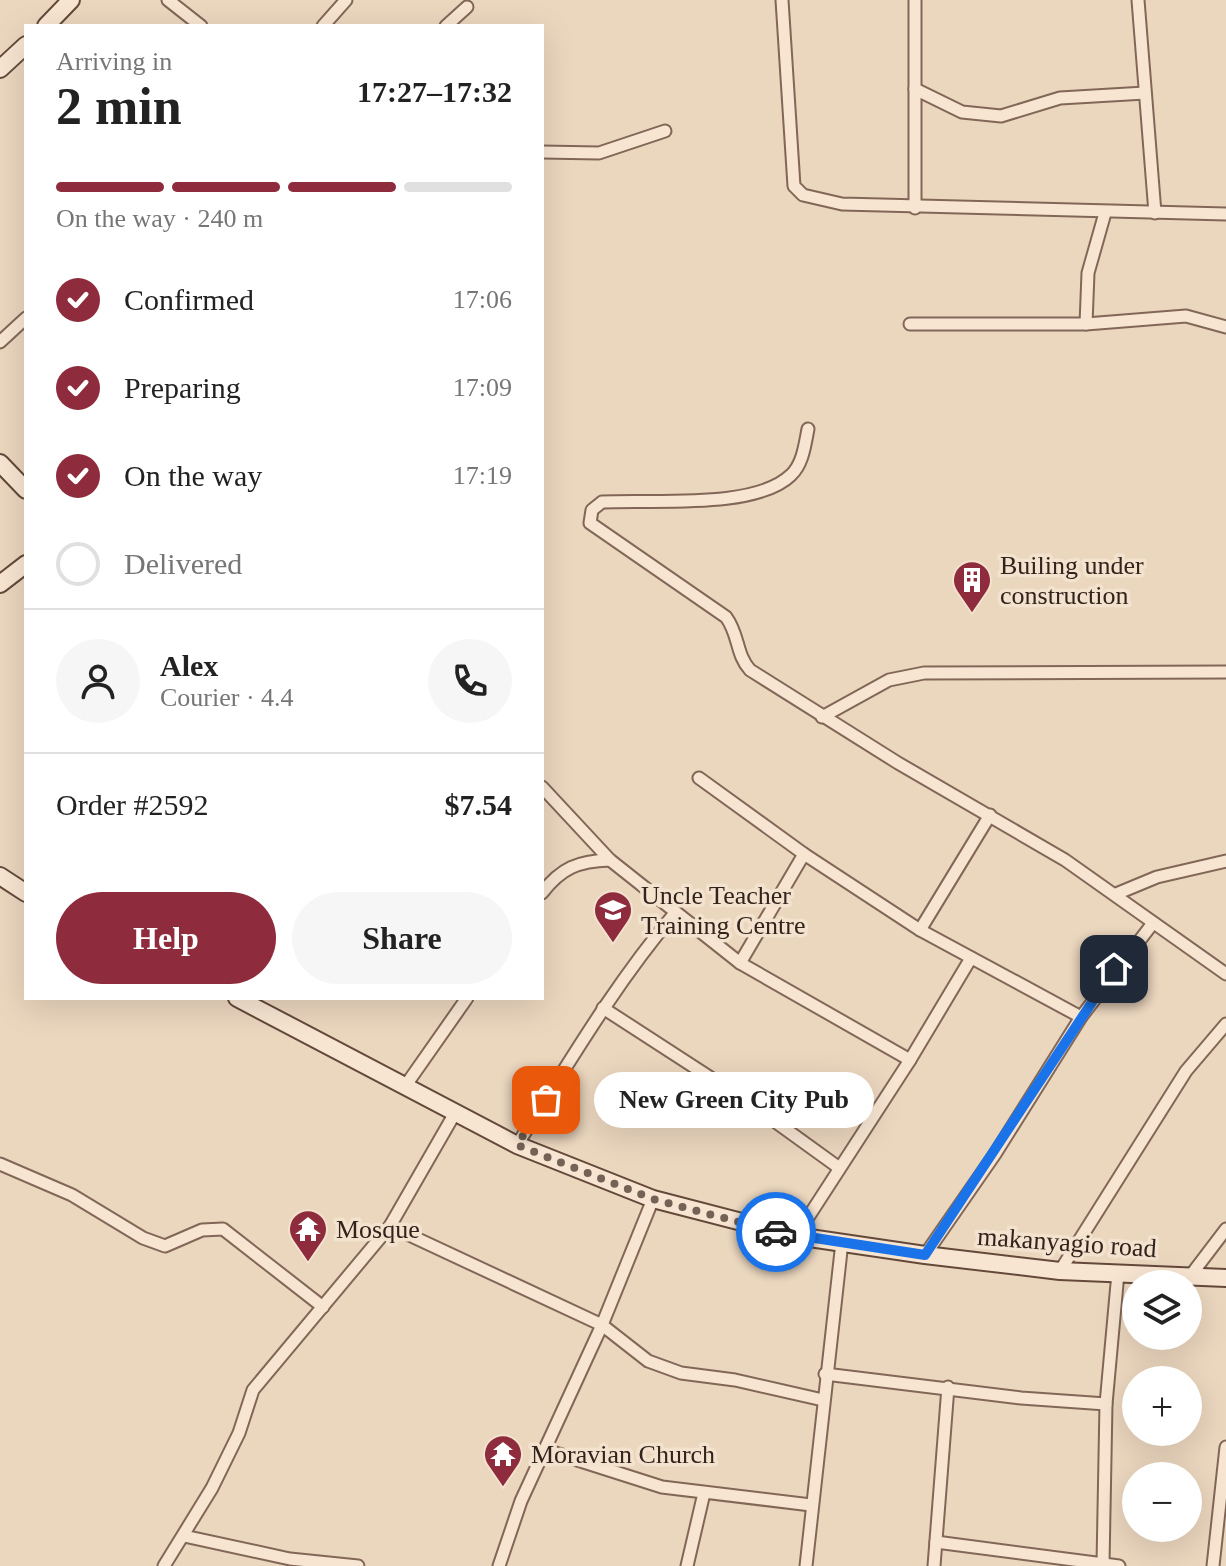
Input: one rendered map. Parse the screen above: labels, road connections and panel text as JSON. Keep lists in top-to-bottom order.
{
  "streets": {
    "street": ["makanyagio road"]
  },
  "places": {
    "building": ["Builing under construction"],
    "school or university": ["Uncle Teacher Training Centre"],
    "other": ["New Green City Pub"],
    "temple": ["Mosque", "Moravian Church"]
  },
  "page": {
    "heading": ["2 min", "Arriving in", "17:27–17:32"],
    "panel": [
      "Alex",
      "Courier · 4.4",
      "Order #2592",
      "$7.54"
    ],
    "bar": "On the way · 240 m",
    "list": [
      ["Confirmed", "17:06"],
      ["Preparing", "17:09"],
      ["On the way", "17:19"],
      "Delivered"
    ],
    "buttons": ["Help", "Share"],
    "bubble": "New Green City Pub",
    "map_buttons": ["+", "−"]
  }
}
